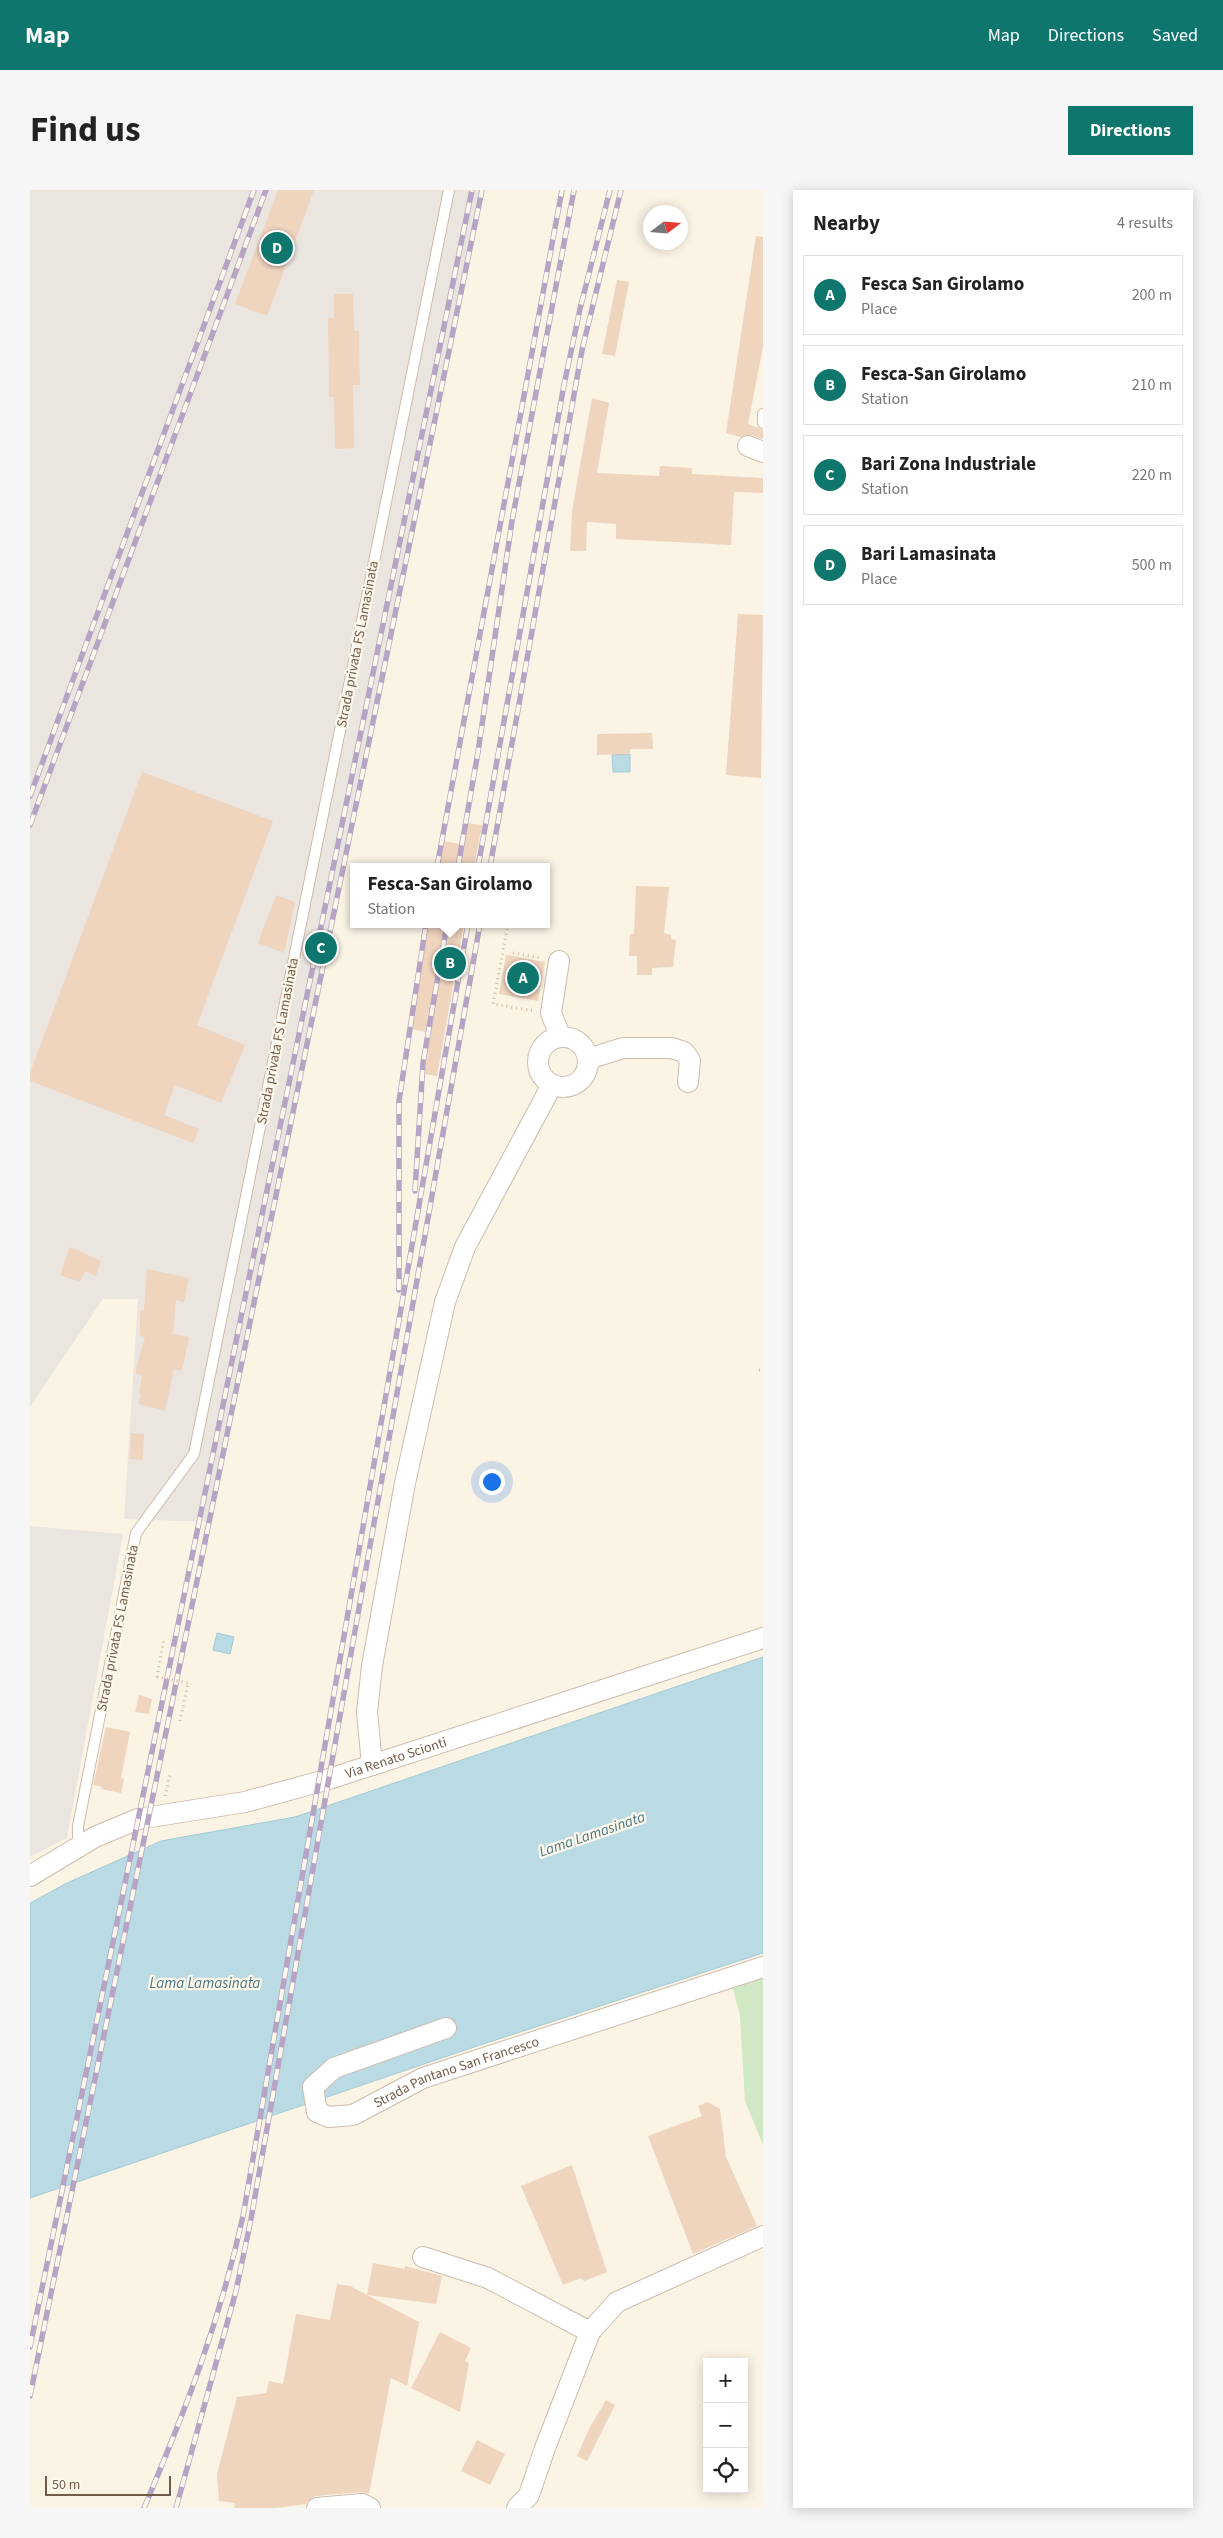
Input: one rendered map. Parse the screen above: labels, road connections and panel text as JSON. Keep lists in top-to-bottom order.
{
  "streets": {
    "street": ["Via Renato Scionti", "Strada Pantano San Francesco"],
    "lane": ["Strada privata FS Lamasinata"]
  },
  "crossings": [
    ["Strada privata FS Lamasinata", "Via Renato Scionti"]
  ],
  "water": ["Lama Lamasinata"],
  "scale_bar": "50 m",
  "north": "right",
  "page": {
    "header": "Map",
    "nav": ["Map", "Directions", "Saved"],
    "title": "Find us",
    "buttons": "Directions",
    "heading": ["Nearby", "4 results"],
    "pins": [
      "D",
      "C",
      "B",
      "A"
    ],
    "list": [
      {
        "mark": "A",
        "name": "Fesca San Girolamo",
        "note": "Place",
        "value": "200 m"
      },
      {
        "mark": "B",
        "name": "Fesca-San Girolamo",
        "note": "Station",
        "value": "210 m"
      },
      {
        "mark": "C",
        "name": "Bari Zona Industriale",
        "note": "Station",
        "value": "220 m"
      },
      {
        "mark": "D",
        "name": "Bari Lamasinata",
        "note": "Place",
        "value": "500 m"
      }
    ],
    "popup": ["Fesca-San Girolamo", "Station"],
    "map_buttons": ["+", "−"],
    "scale": "50 m"
  }
}
